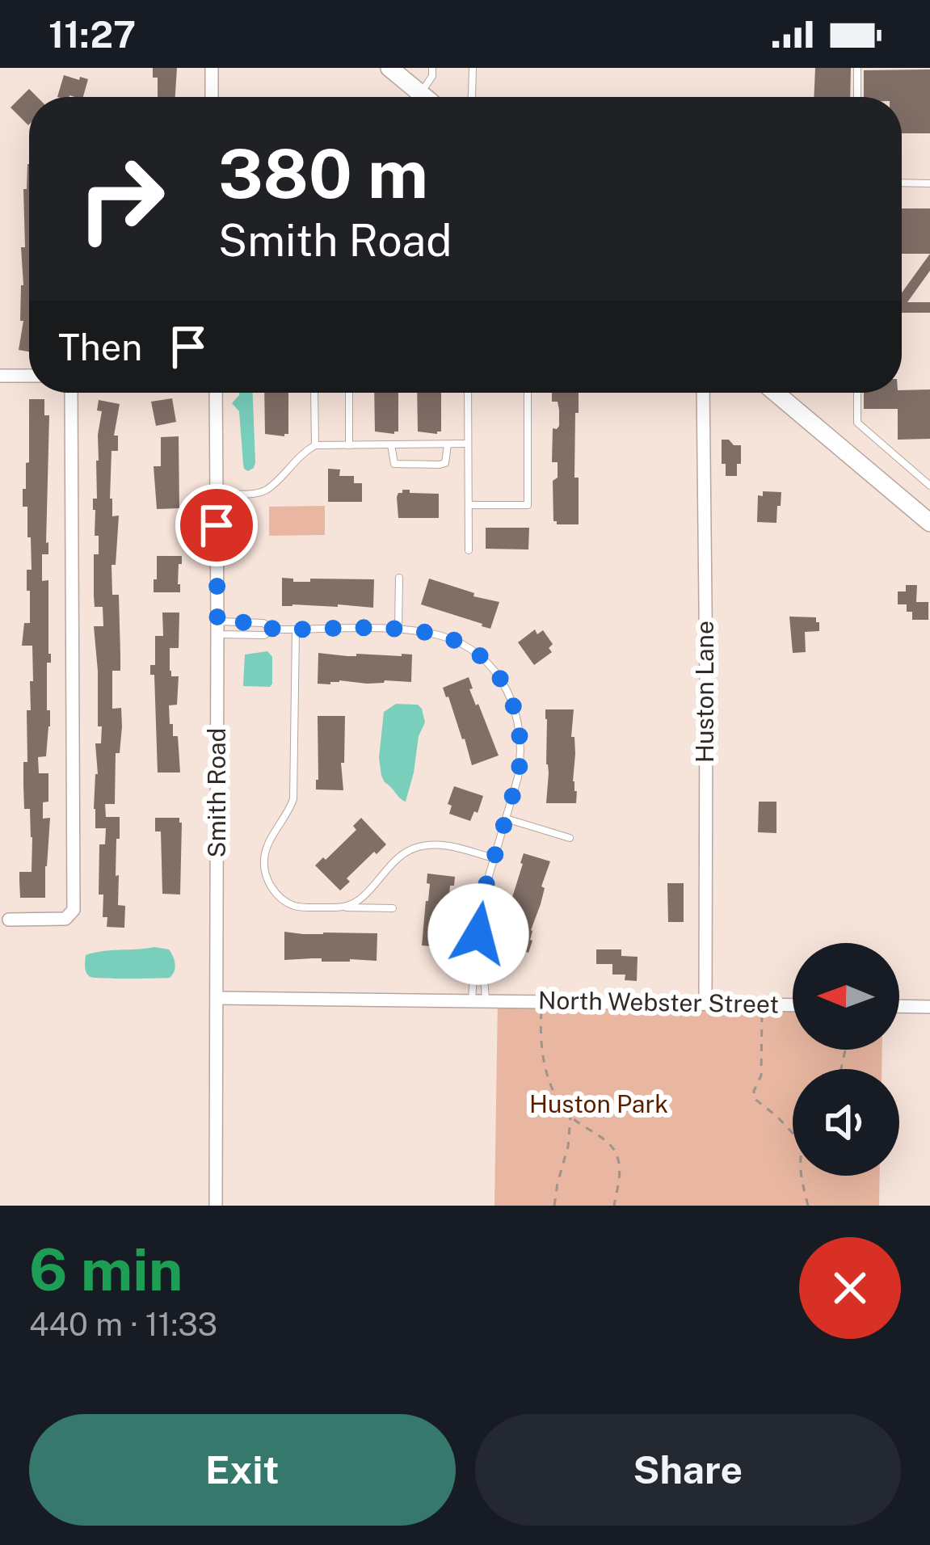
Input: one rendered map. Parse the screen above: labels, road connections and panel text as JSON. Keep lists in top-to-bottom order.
{
  "streets": {
    "street": ["Huston Lane", "Smith Road", "North Webster Street"]
  },
  "crossings": [
    ["Huston Lane", "North Webster Street"],
    ["Smith Road", "North Webster Street"]
  ],
  "parks": ["Huston Park"],
  "north": "left",
  "page": {
    "status": "11:27",
    "turn": ["380 m", "Smith Road"],
    "then": "Then",
    "heading": ["6 min", "440 m · 11:33"],
    "buttons": ["Exit", "Share"]
  }
}
